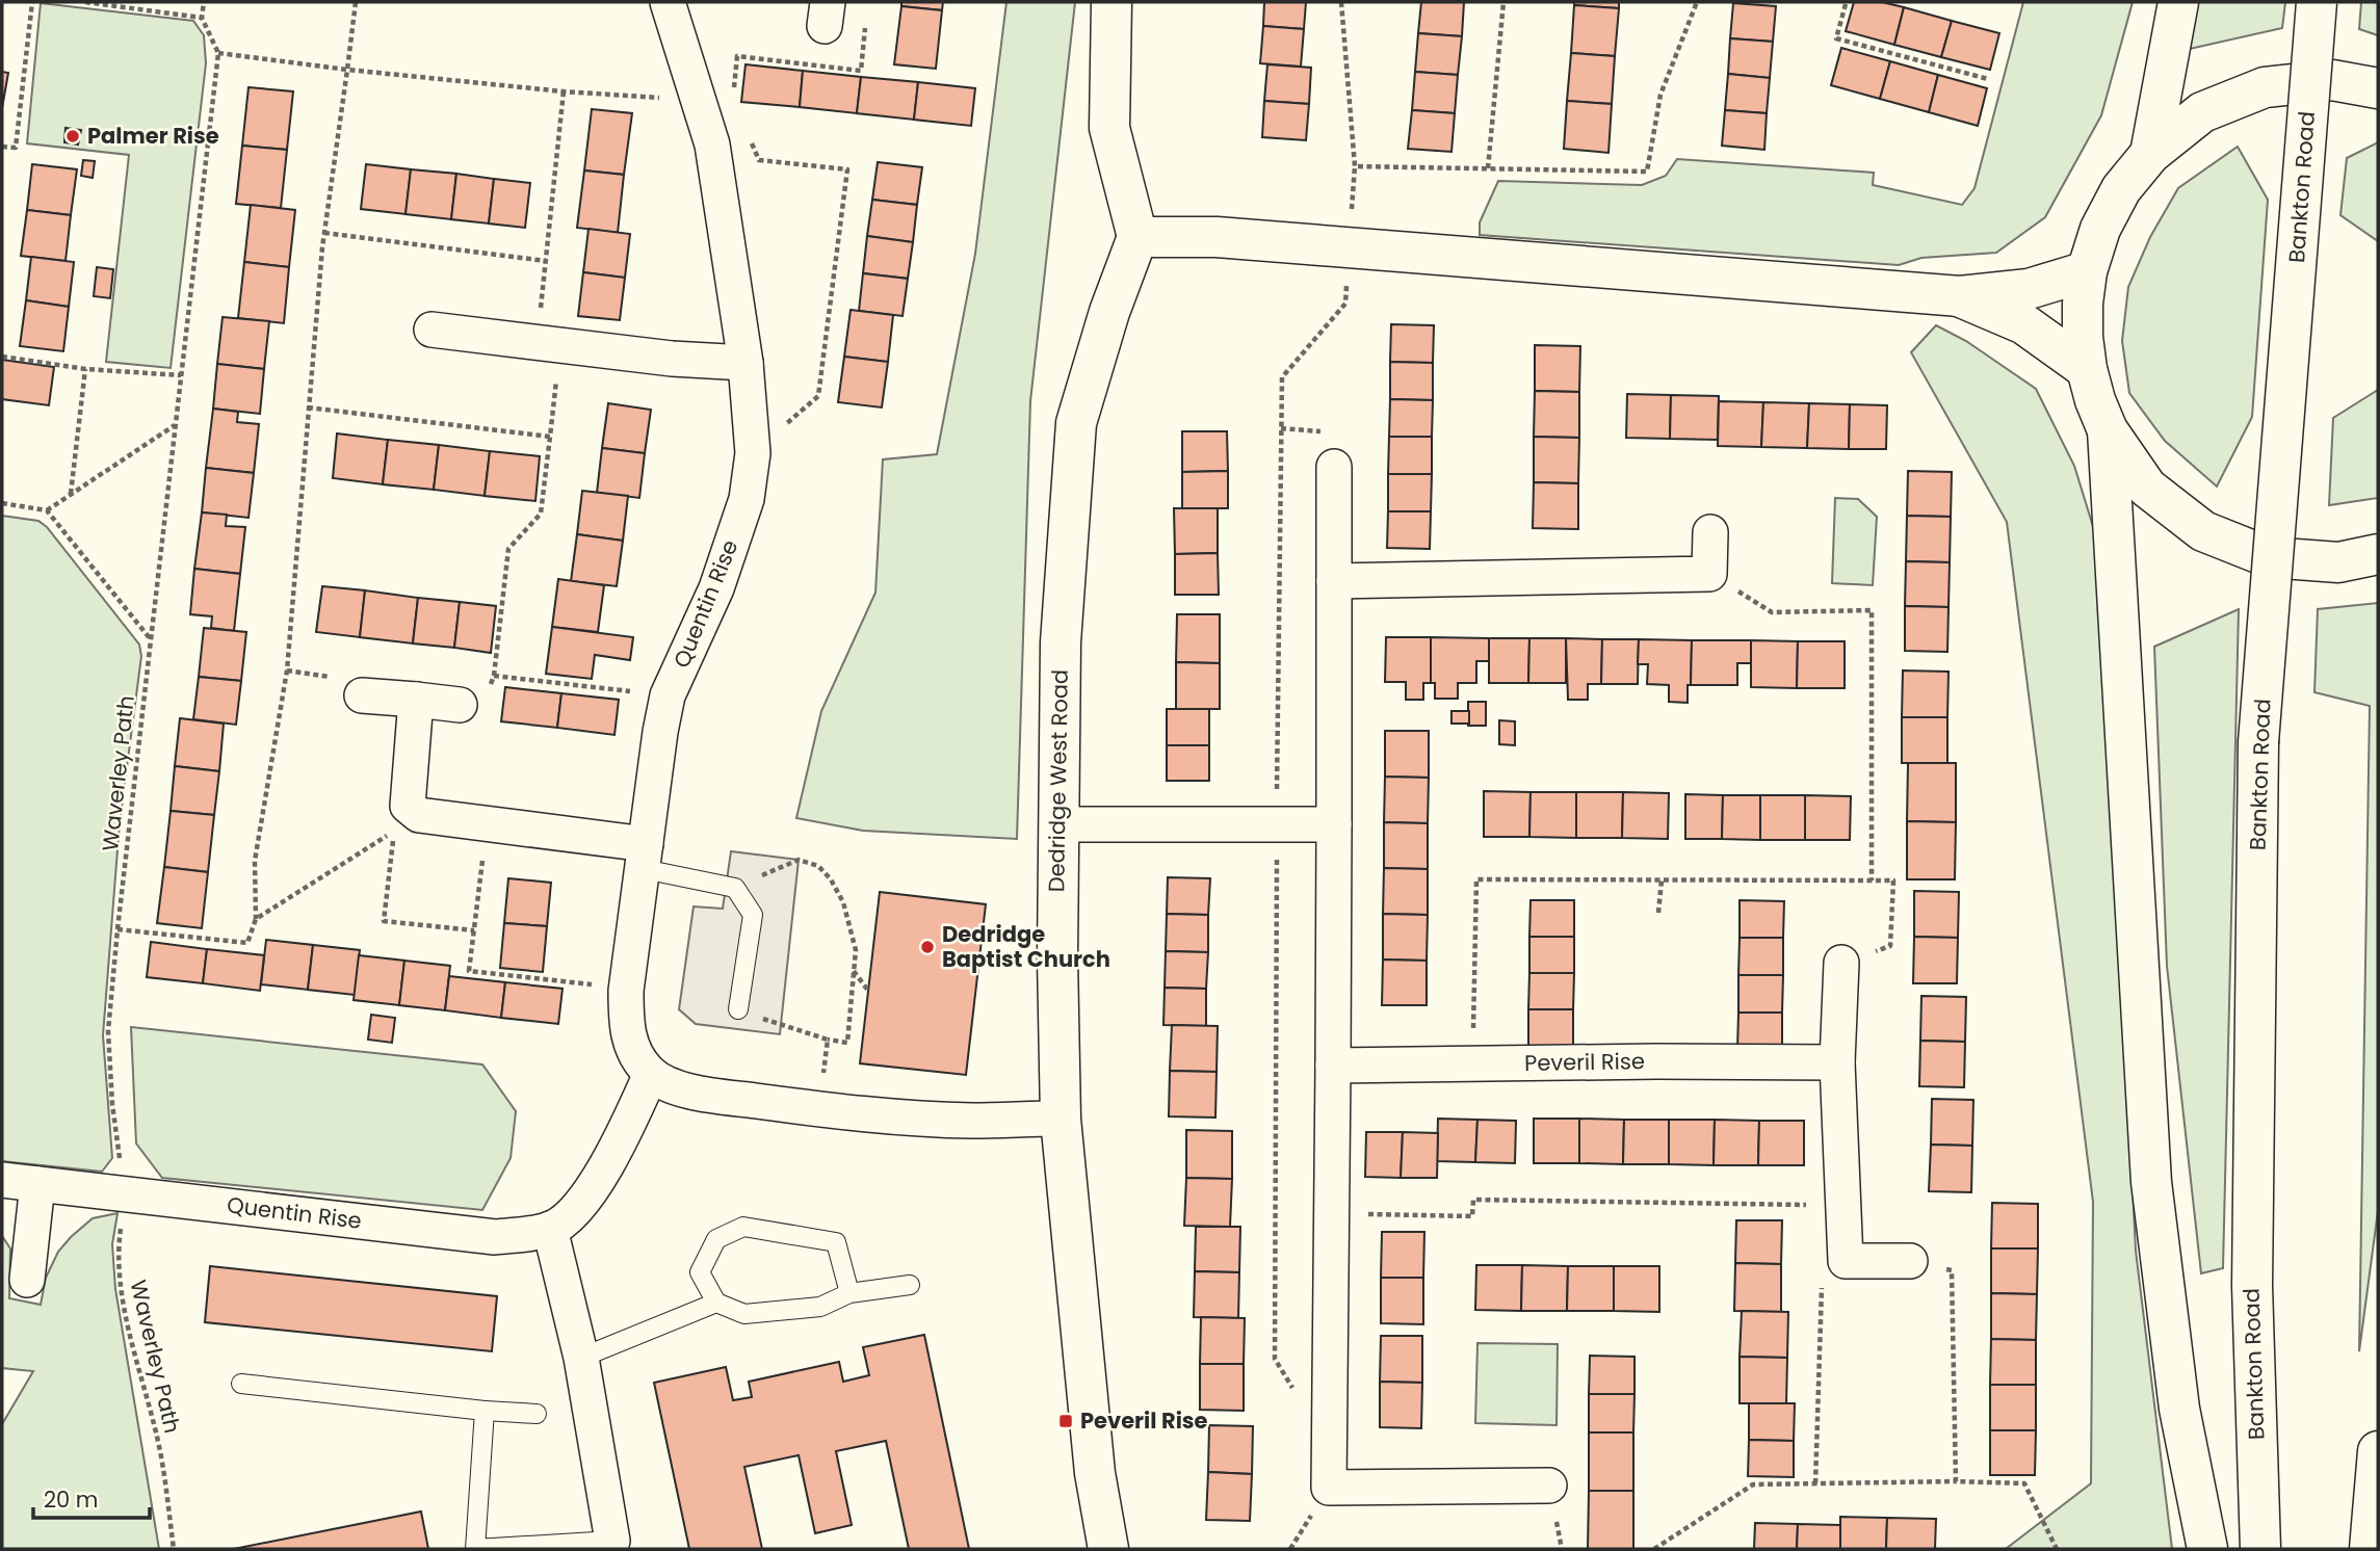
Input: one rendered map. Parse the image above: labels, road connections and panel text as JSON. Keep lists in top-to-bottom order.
{
  "streets": {
    "street": [
      "Bankton Road",
      "Quentin Rise",
      "Dedridge West Road",
      "Peveril Rise"
    ],
    "path": ["Waverley Path"]
  },
  "crossings": [
    ["Quentin Rise", "Waverley Path"]
  ],
  "places": {
    "other": ["Palmer Rise", "Dedridge Baptist Church"],
    "transit": ["Peveril Rise"]
  },
  "scale_bar": "20 m"
}
